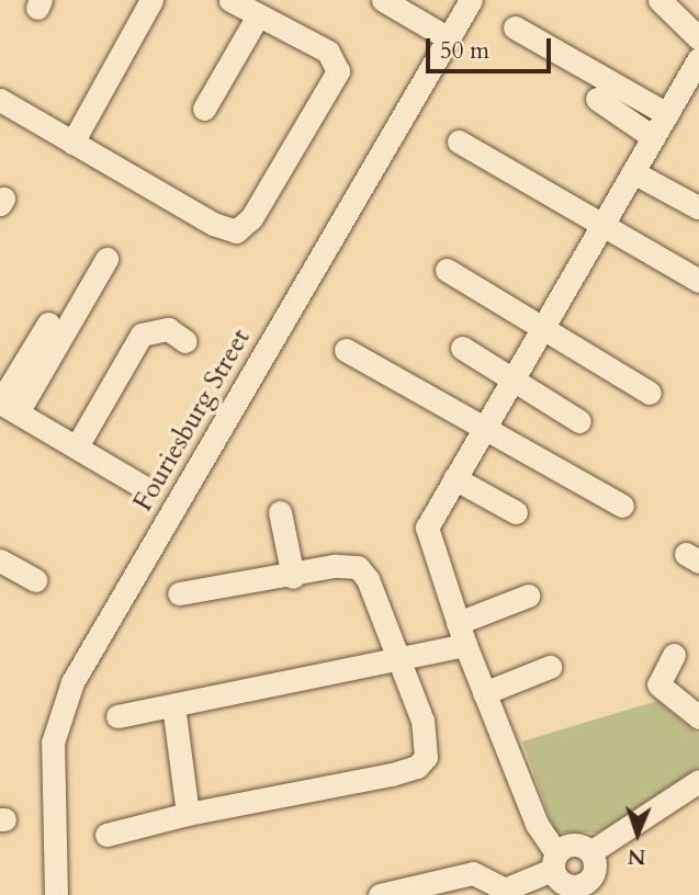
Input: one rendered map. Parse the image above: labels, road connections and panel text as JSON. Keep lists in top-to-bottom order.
{
  "streets": {
    "street": ["Fouriesburg Street"]
  },
  "scale_bar": "50 m",
  "north": "bottom"
}
